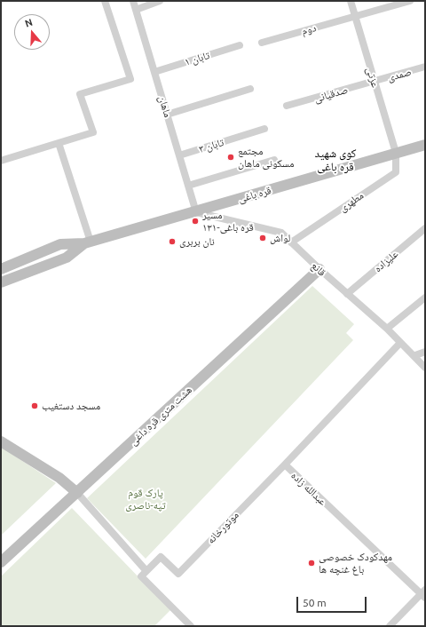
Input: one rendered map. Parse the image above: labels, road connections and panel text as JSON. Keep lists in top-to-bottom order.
{
  "streets": {
    "main road": ["قره باغی", "هشت متری قره داغی"],
    "street": [
      "دوم",
      "تابان ۱",
      "صمدی",
      "عزتی",
      "صدقیانی",
      "ماهان",
      "تابان ۳",
      "مطهری",
      "علیزاده",
      "قانع",
      "عبدالله زاده",
      "موتورخانه"
    ]
  },
  "crossings": [
    ["دوم", "عزتی"],
    ["تابان ۱", "ماهان"],
    ["صمدی", "عزتی"],
    ["صمدی", "صدقیانی"],
    ["عزتی", "صدقیانی"],
    ["عزتی", "قره باغی"],
    ["عزتی", "مطهری"],
    ["ماهان", "تابان ۳"],
    ["ماهان", "قره باغی"],
    ["ماهان", "قانع"],
    ["قره باغی", "مطهری"],
    ["قره باغی", "قانع"],
    ["مطهری", "قانع"],
    ["علیزاده", "قانع"],
    ["قانع", "هشت متری قره داغی"],
    ["قانع", "عبدالله زاده"],
    ["عبدالله زاده", "موتورخانه"]
  ],
  "districts": ["کوی شهید قره باغی"],
  "parks": ["پارک قوم تپه-ناصری"],
  "places": [
    "مجتمع مسکونی ماهان",
    "مسیر ۱۳۱-قره باغی",
    "لواش",
    "نان بربری",
    "مسجد دستغیب",
    "مهدکودک خصوصی باغ غنچه ها"
  ],
  "scale_bar": "50 m",
  "north": "top"
}
